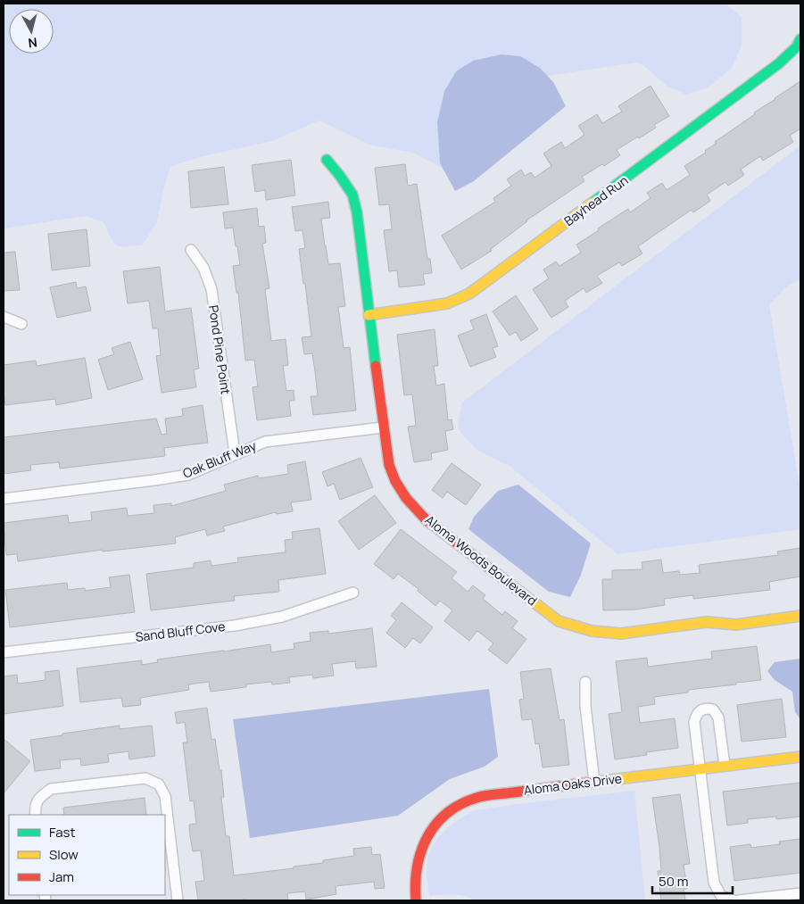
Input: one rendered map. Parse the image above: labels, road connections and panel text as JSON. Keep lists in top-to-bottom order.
{
  "streets": {
    "street": [
      "Bayhead Run",
      "Pond Pine Point",
      "Oak Bluff Way",
      "Aloma Woods Boulevard",
      "Sand Bluff Cove",
      "Aloma Oaks Drive"
    ]
  },
  "crossings": [
    ["Bayhead Run", "Aloma Woods Boulevard"],
    ["Pond Pine Point", "Oak Bluff Way"],
    ["Oak Bluff Way", "Aloma Woods Boulevard"]
  ],
  "legend": ["Fast", "Slow", "Jam"],
  "scale_bar": "50 m",
  "north": "bottom"
}
